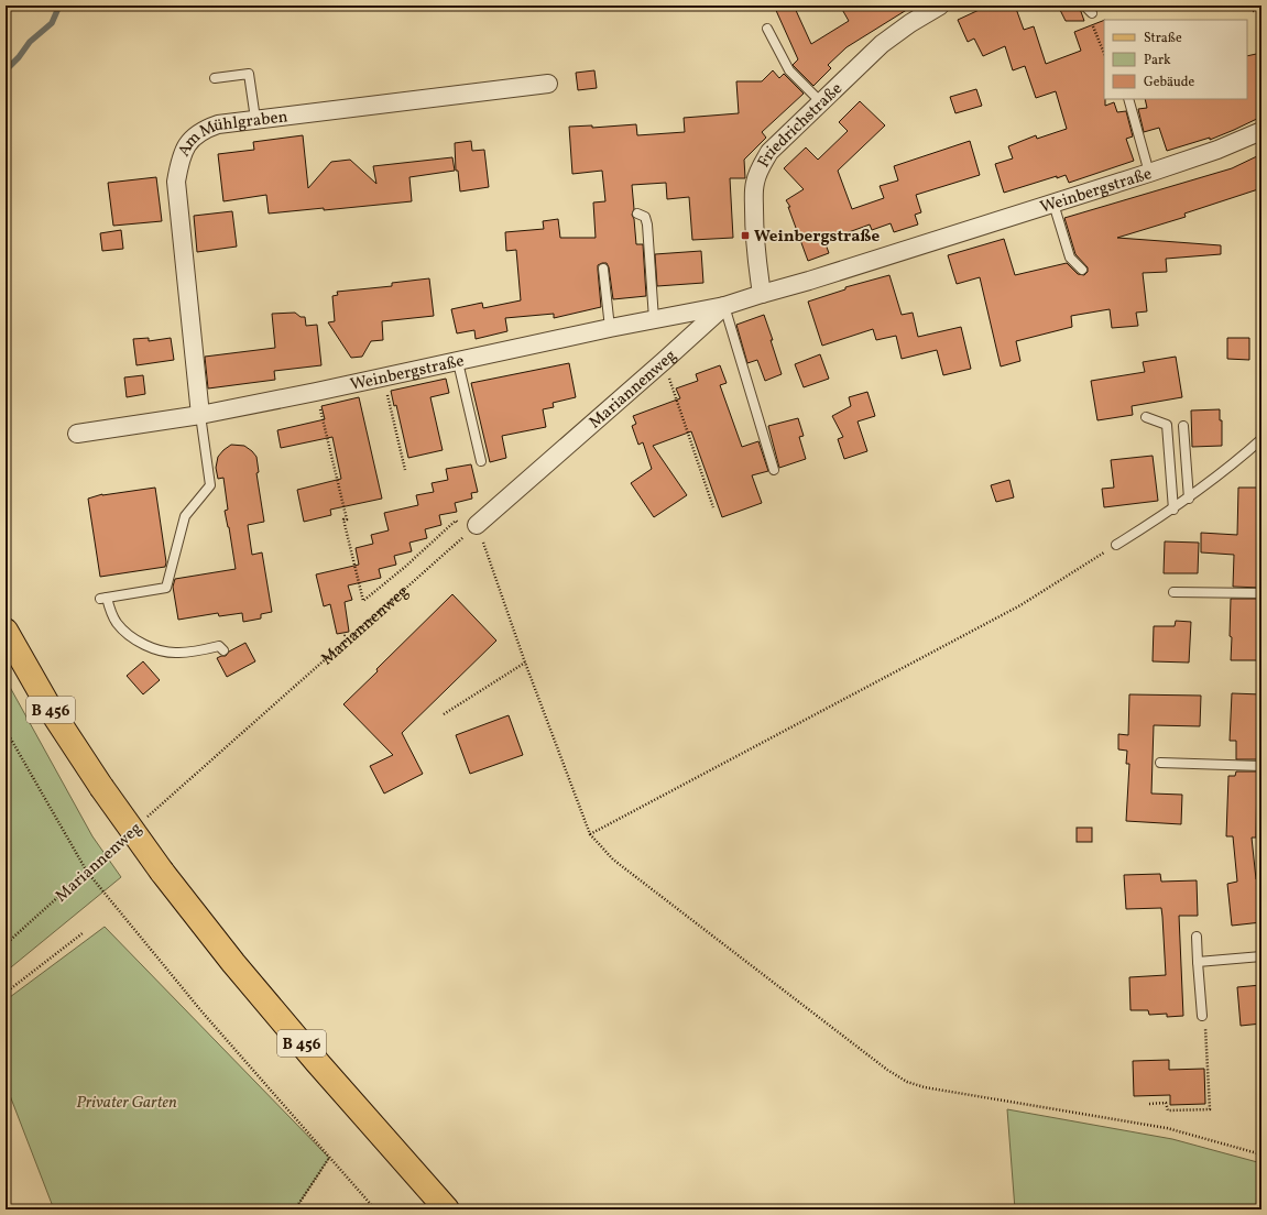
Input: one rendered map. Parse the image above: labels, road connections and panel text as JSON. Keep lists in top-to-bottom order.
{
  "streets": {
    "main road": ["B 456"],
    "street": [
      "Friedrichstraße",
      "Am Mühlgraben",
      "Weinbergstraße",
      "Mariannenweg"
    ]
  },
  "crossings": [
    ["Friedrichstraße", "Weinbergstraße"],
    ["Am Mühlgraben", "Weinbergstraße"],
    ["Weinbergstraße", "Mariannenweg"]
  ],
  "parks": ["Privater Garten"],
  "places": {
    "transit": ["Weinbergstraße"]
  },
  "legend": ["Straße", "Park", "Gebäude"]
}
